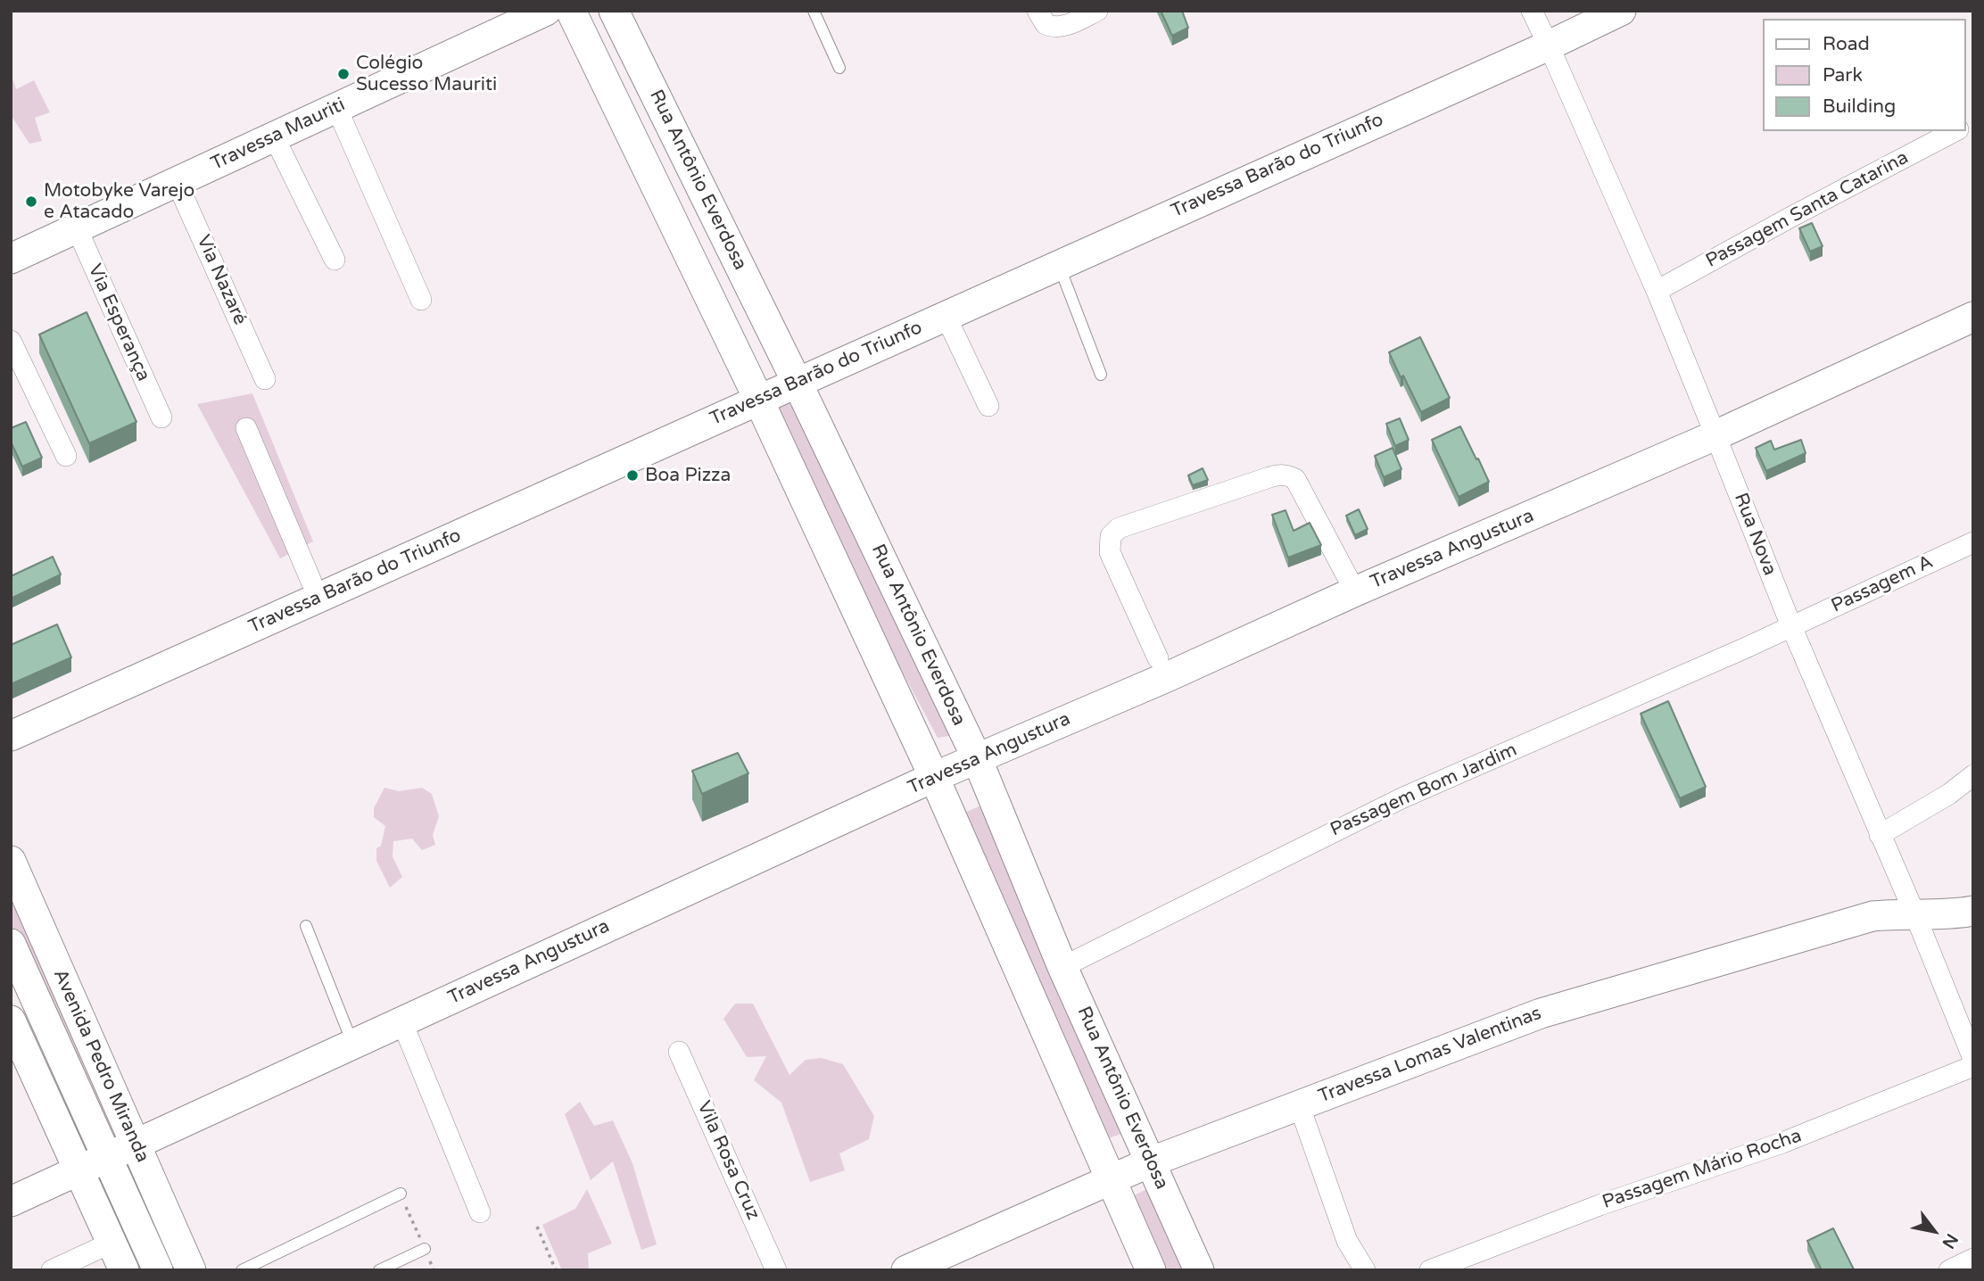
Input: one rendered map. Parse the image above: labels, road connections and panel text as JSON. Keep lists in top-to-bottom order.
{
  "streets": {
    "street": [
      "Travessa Mauriti",
      "Travessa Barão do Triunfo",
      "Rua Antônio Everdosa",
      "Passagem Santa Catarina",
      "Via Nazaré",
      "Via Esperança",
      "Rua Nova",
      "Travessa Angustura",
      "Passagem A",
      "Passagem Bom Jardim",
      "Travessa Lomas Valentinas",
      "Avenida Pedro Miranda",
      "Vila Rosa Cruz",
      "Passagem Mário Rocha"
    ]
  },
  "crossings": [
    ["Travessa Mauriti", "Via Nazaré"],
    ["Travessa Mauriti", "Via Esperança"],
    ["Travessa Barão do Triunfo", "Rua Antônio Everdosa"],
    ["Travessa Barão do Triunfo", "Rua Nova"],
    ["Rua Antônio Everdosa", "Travessa Angustura"],
    ["Rua Antônio Everdosa", "Passagem Bom Jardim"],
    ["Rua Antônio Everdosa", "Travessa Lomas Valentinas"],
    ["Passagem Santa Catarina", "Rua Nova"],
    ["Rua Nova", "Travessa Angustura"],
    ["Rua Nova", "Passagem A"],
    ["Rua Nova", "Passagem Bom Jardim"],
    ["Rua Nova", "Travessa Lomas Valentinas"],
    ["Travessa Angustura", "Avenida Pedro Miranda"],
    ["Passagem A", "Passagem Bom Jardim"]
  ],
  "places": ["Colégio Sucesso Mauriti", "Motobyke Varejo e Atacado", "Boa Pizza"],
  "legend": ["Road", "Park", "Building"],
  "north": "bottom right"
}
